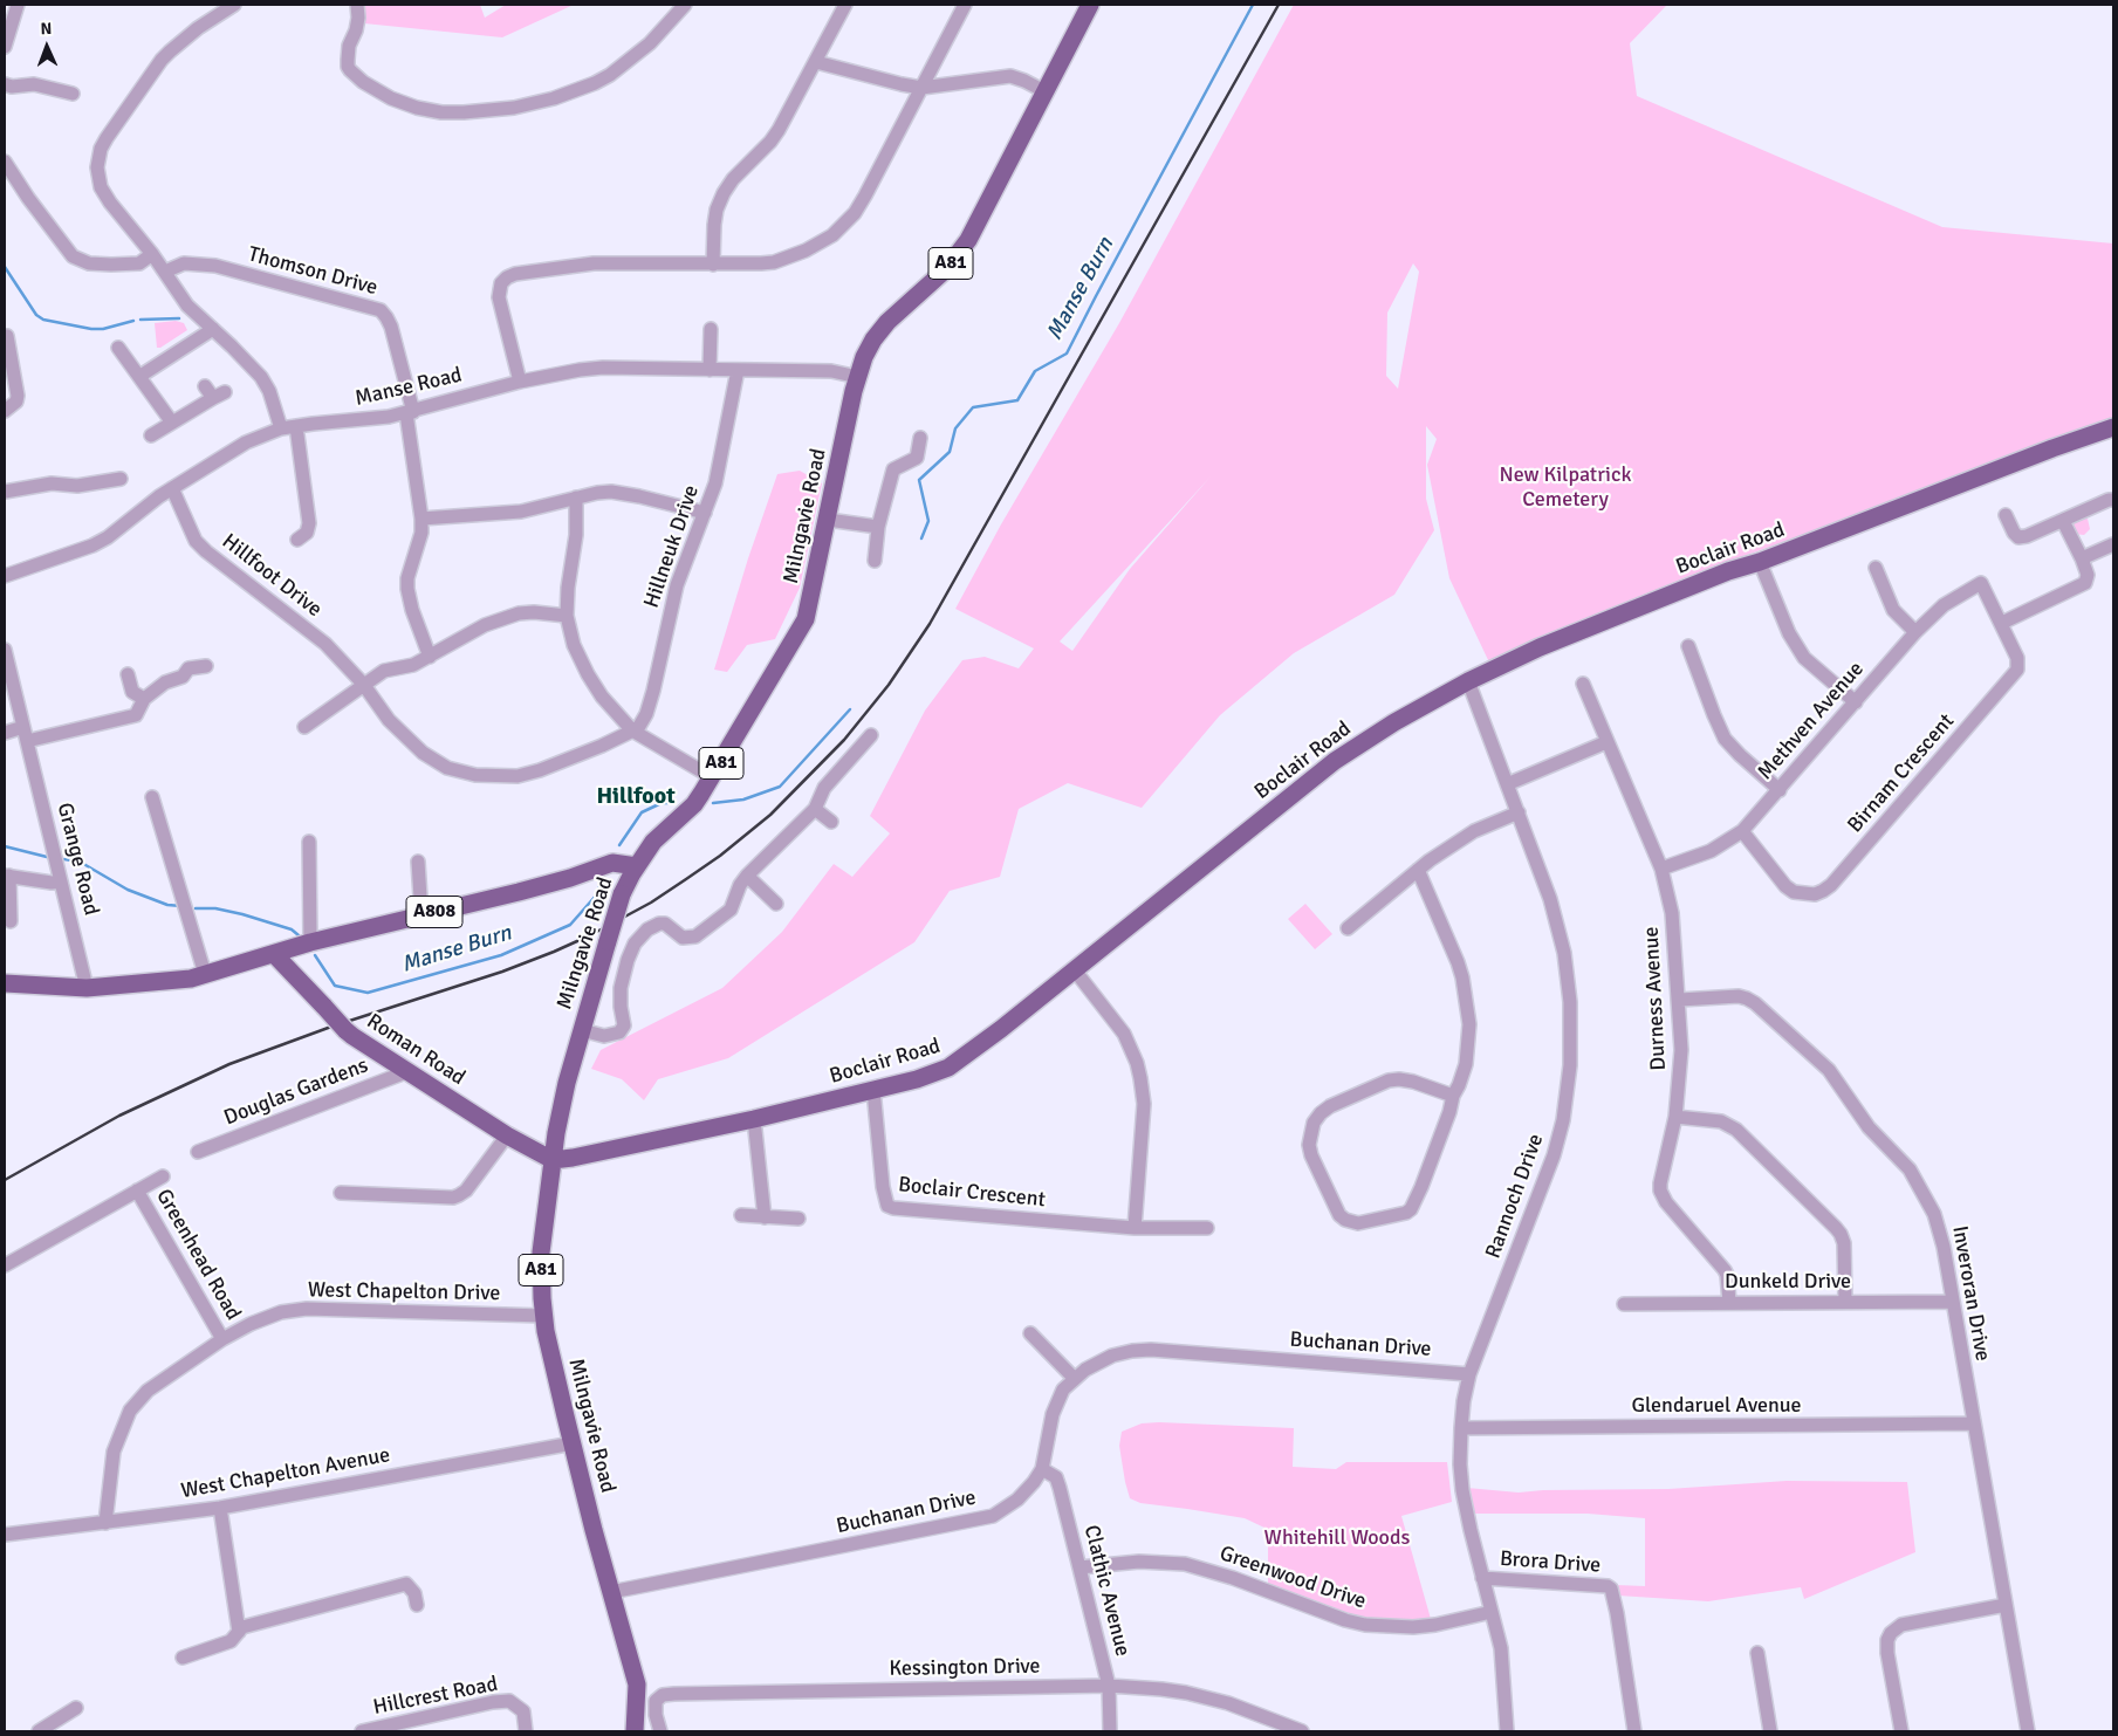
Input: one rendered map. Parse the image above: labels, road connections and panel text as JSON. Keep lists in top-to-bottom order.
{
  "streets": {
    "main road": [
      "A81",
      "Milngavie Road",
      "Boclair Road",
      "A808",
      "Roman Road"
    ],
    "street": [
      "Thomson Drive",
      "Manse Road",
      "Hillneuk Drive",
      "Hillfoot Drive",
      "Methven Avenue",
      "Birnam Crescent",
      "Grange Road",
      "Durness Avenue",
      "Douglas Gardens",
      "Boclair Crescent",
      "Rannoch Drive",
      "Greenhead Road",
      "Dunkeld Drive",
      "West Chapelton Drive",
      "Inveroran Drive",
      "Buchanan Drive",
      "Glendaruel Avenue",
      "West Chapelton Avenue",
      "Brora Drive",
      "Greenwood Drive",
      "Clathic Avenue",
      "Kessington Drive",
      "Hillcrest Road"
    ]
  },
  "crossings": [
    ["Thomson Drive", "Manse Road"],
    ["Manse Road", "Milngavie Road"],
    ["Manse Road", "Hillneuk Drive"],
    ["Manse Road", "Hillfoot Drive"],
    ["Milngavie Road", "Boclair Road"],
    ["Milngavie Road", "A808"],
    ["Milngavie Road", "Roman Road"],
    ["Milngavie Road", "West Chapelton Drive"],
    ["Milngavie Road", "Buchanan Drive"],
    ["Milngavie Road", "West Chapelton Avenue"],
    ["Hillneuk Drive", "Hillfoot Drive"],
    ["Boclair Road", "Roman Road"],
    ["Boclair Road", "Boclair Crescent"],
    ["Boclair Road", "Rannoch Drive"],
    ["Methven Avenue", "Birnam Crescent"],
    ["Methven Avenue", "Durness Avenue"],
    ["Grange Road", "A808"],
    ["A808", "Roman Road"],
    ["Durness Avenue", "Dunkeld Drive"],
    ["Durness Avenue", "Inveroran Drive"],
    ["Roman Road", "Douglas Gardens"],
    ["Rannoch Drive", "Buchanan Drive"],
    ["Rannoch Drive", "Glendaruel Avenue"],
    ["Rannoch Drive", "Brora Drive"],
    ["Rannoch Drive", "Greenwood Drive"],
    ["Greenhead Road", "West Chapelton Drive"],
    ["Dunkeld Drive", "Inveroran Drive"],
    ["West Chapelton Drive", "West Chapelton Avenue"],
    ["Inveroran Drive", "Glendaruel Avenue"],
    ["Buchanan Drive", "Clathic Avenue"],
    ["Greenwood Drive", "Clathic Avenue"],
    ["Clathic Avenue", "Kessington Drive"]
  ],
  "districts": ["Hillfoot"],
  "water": ["Manse Burn"],
  "parks": ["New Kilpatrick Cemetery", "Whitehill Woods"],
  "north": "top"
}
